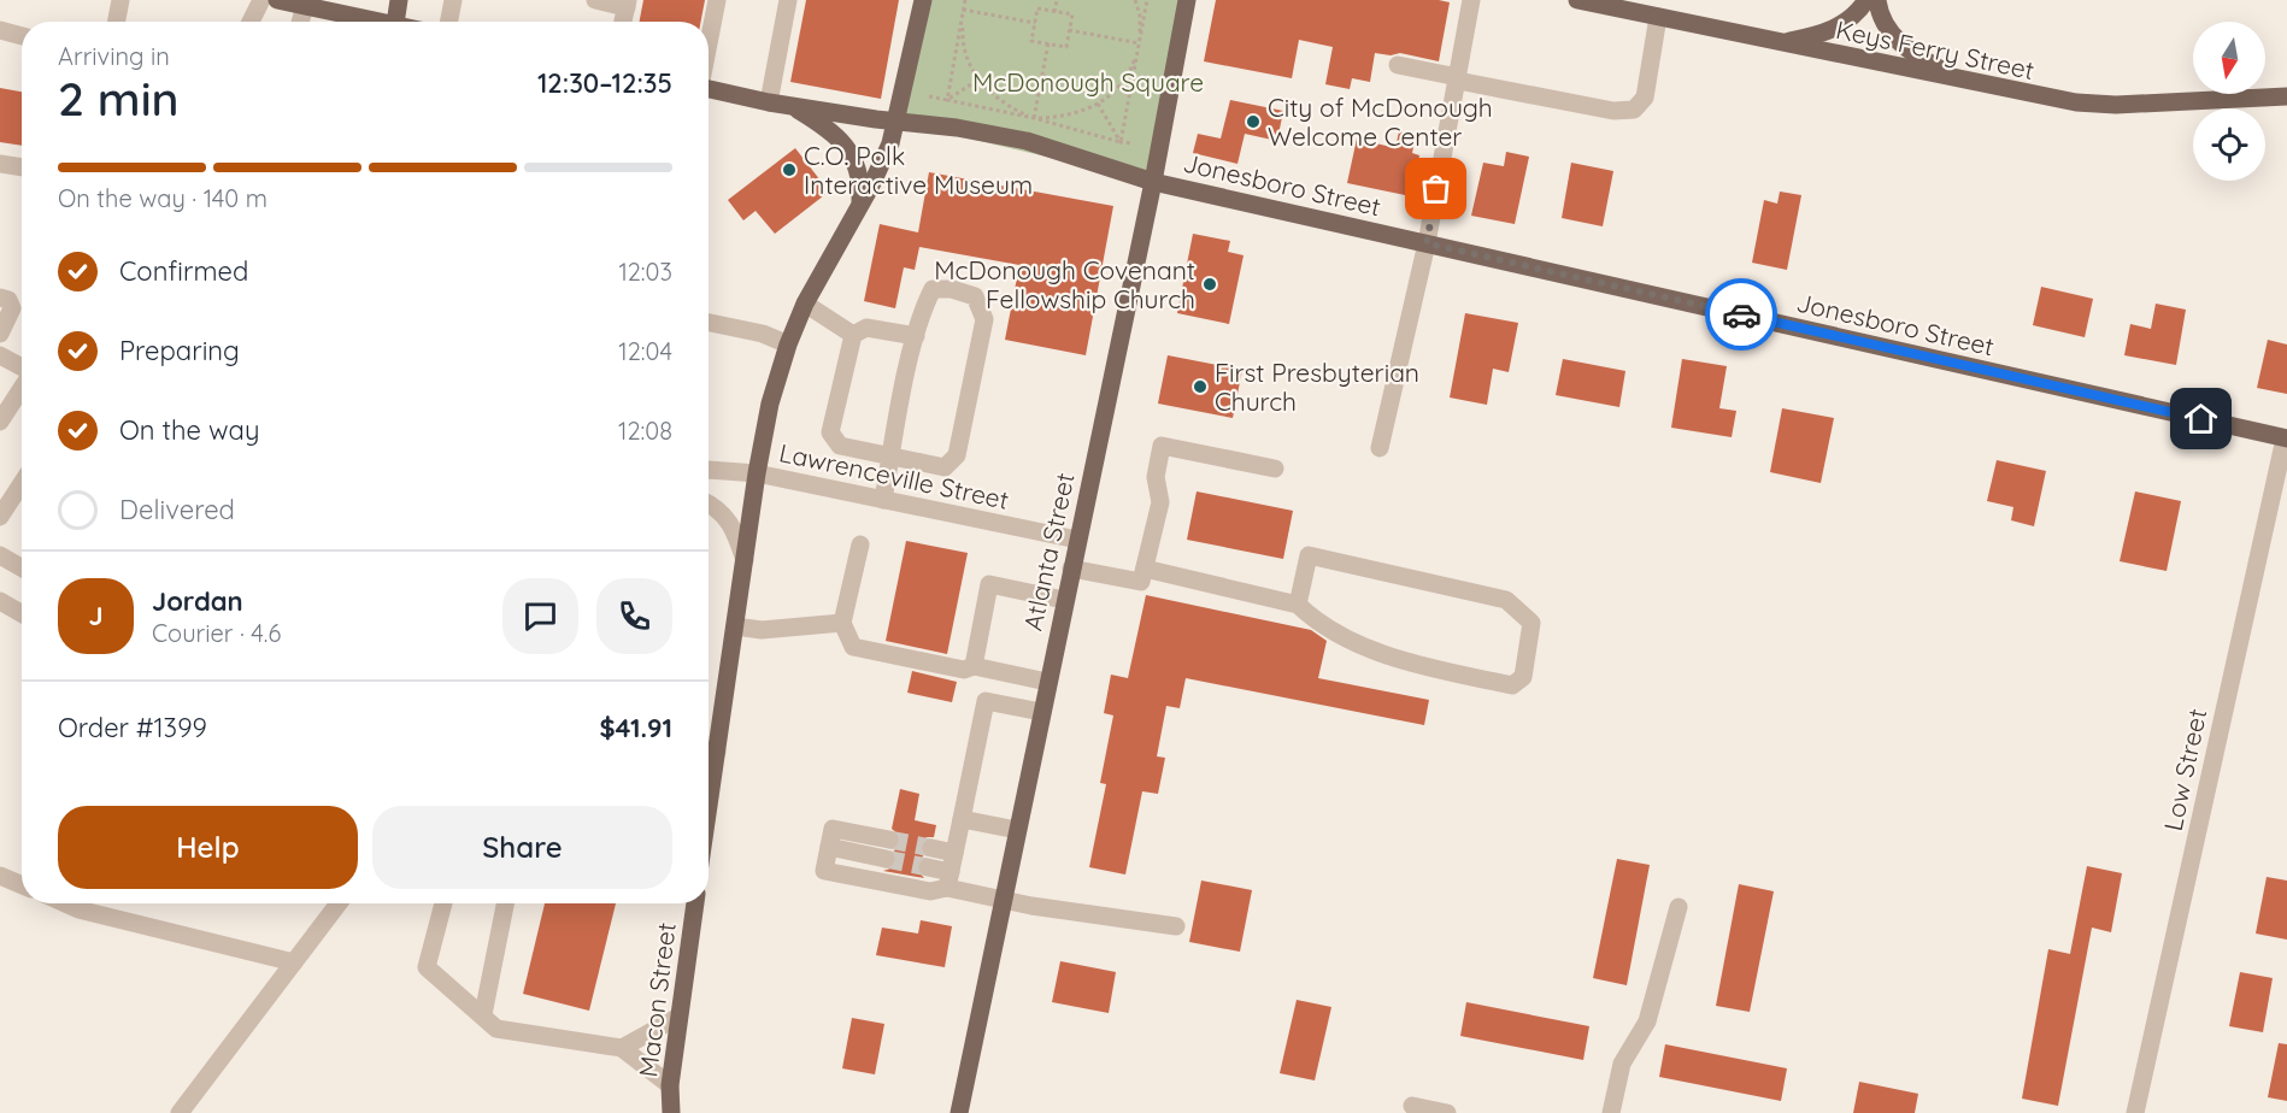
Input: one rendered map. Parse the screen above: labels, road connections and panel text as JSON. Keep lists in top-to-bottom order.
{
  "streets": {
    "main road": [
      "Keys Ferry Street",
      "Jonesboro Street",
      "Atlanta Street",
      "Macon Street"
    ],
    "street": ["Lawrenceville Street", "Low Street"]
  },
  "crossings": [
    ["Jonesboro Street", "Atlanta Street"],
    ["Jonesboro Street", "Low Street"],
    ["Lawrenceville Street", "Atlanta Street"]
  ],
  "parks": ["McDonough Square"],
  "places": [
    "City of McDonough Welcome Center",
    "C.O. Polk Interactive Museum",
    "McDonough Covenant Fellowship Church",
    "First Presbyterian Church"
  ],
  "north": "bottom",
  "page": {
    "heading": ["2 min", "Arriving in", "12:30–12:35"],
    "panel": [
      "Jordan",
      "Courier · 4.6",
      "Order #1399",
      "$41.91"
    ],
    "bar": "On the way · 140 m",
    "list": [
      ["Confirmed", "12:03"],
      ["Preparing", "12:04"],
      ["On the way", "12:08"],
      "Delivered"
    ],
    "round": "J",
    "buttons": ["Help", "Share"]
  }
}
